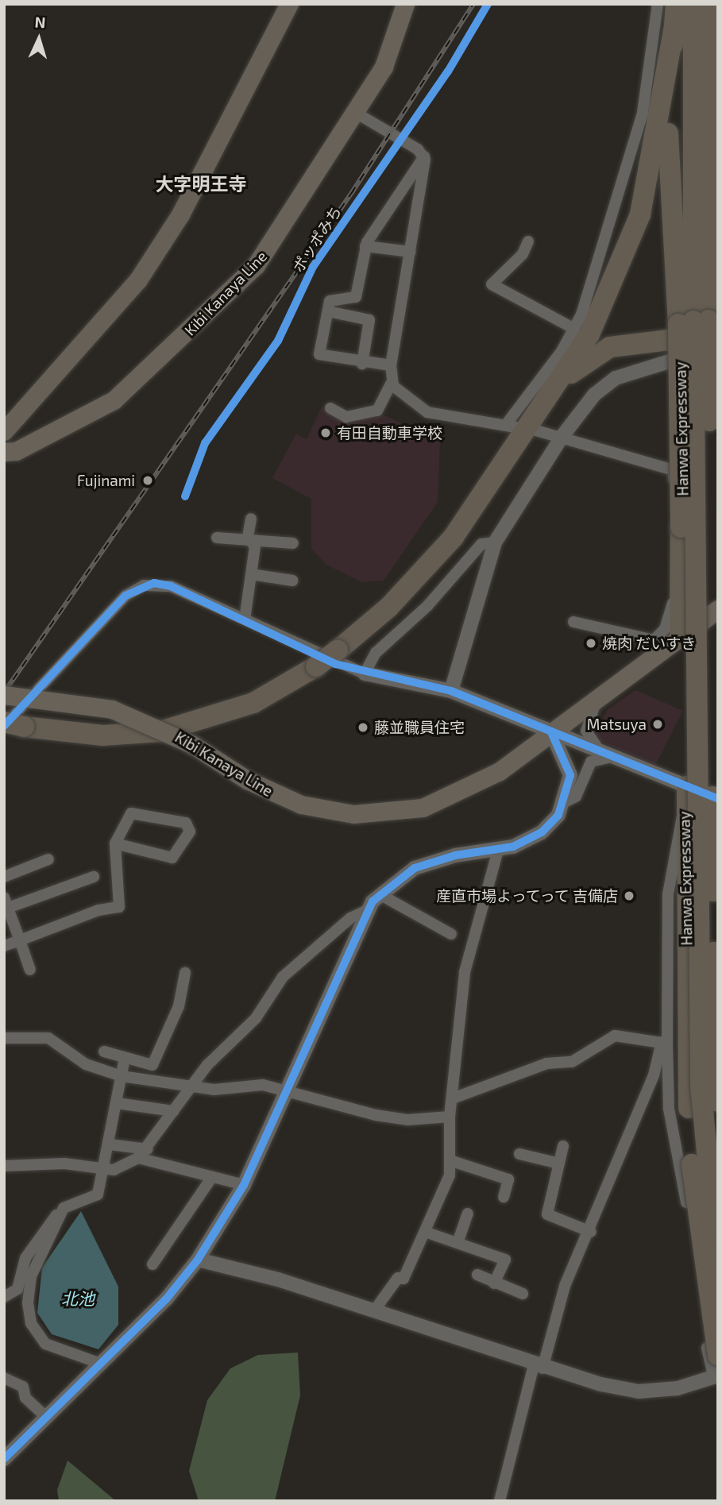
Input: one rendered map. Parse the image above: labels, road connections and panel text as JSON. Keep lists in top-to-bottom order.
{
  "streets": {
    "highway": ["Hanwa Expressway"],
    "main road": ["Kibi Kanaya Line"],
    "cycle path": ["ポッポみち"]
  },
  "districts": ["大字明王寺"],
  "water": ["北池"],
  "places": [
    "有田自動車学校",
    "Fujinami",
    "焼肉 だいすき",
    "Matsuya",
    "藤並職員住宅",
    "産直市場よってって 吉備店"
  ],
  "north": "top"
}
